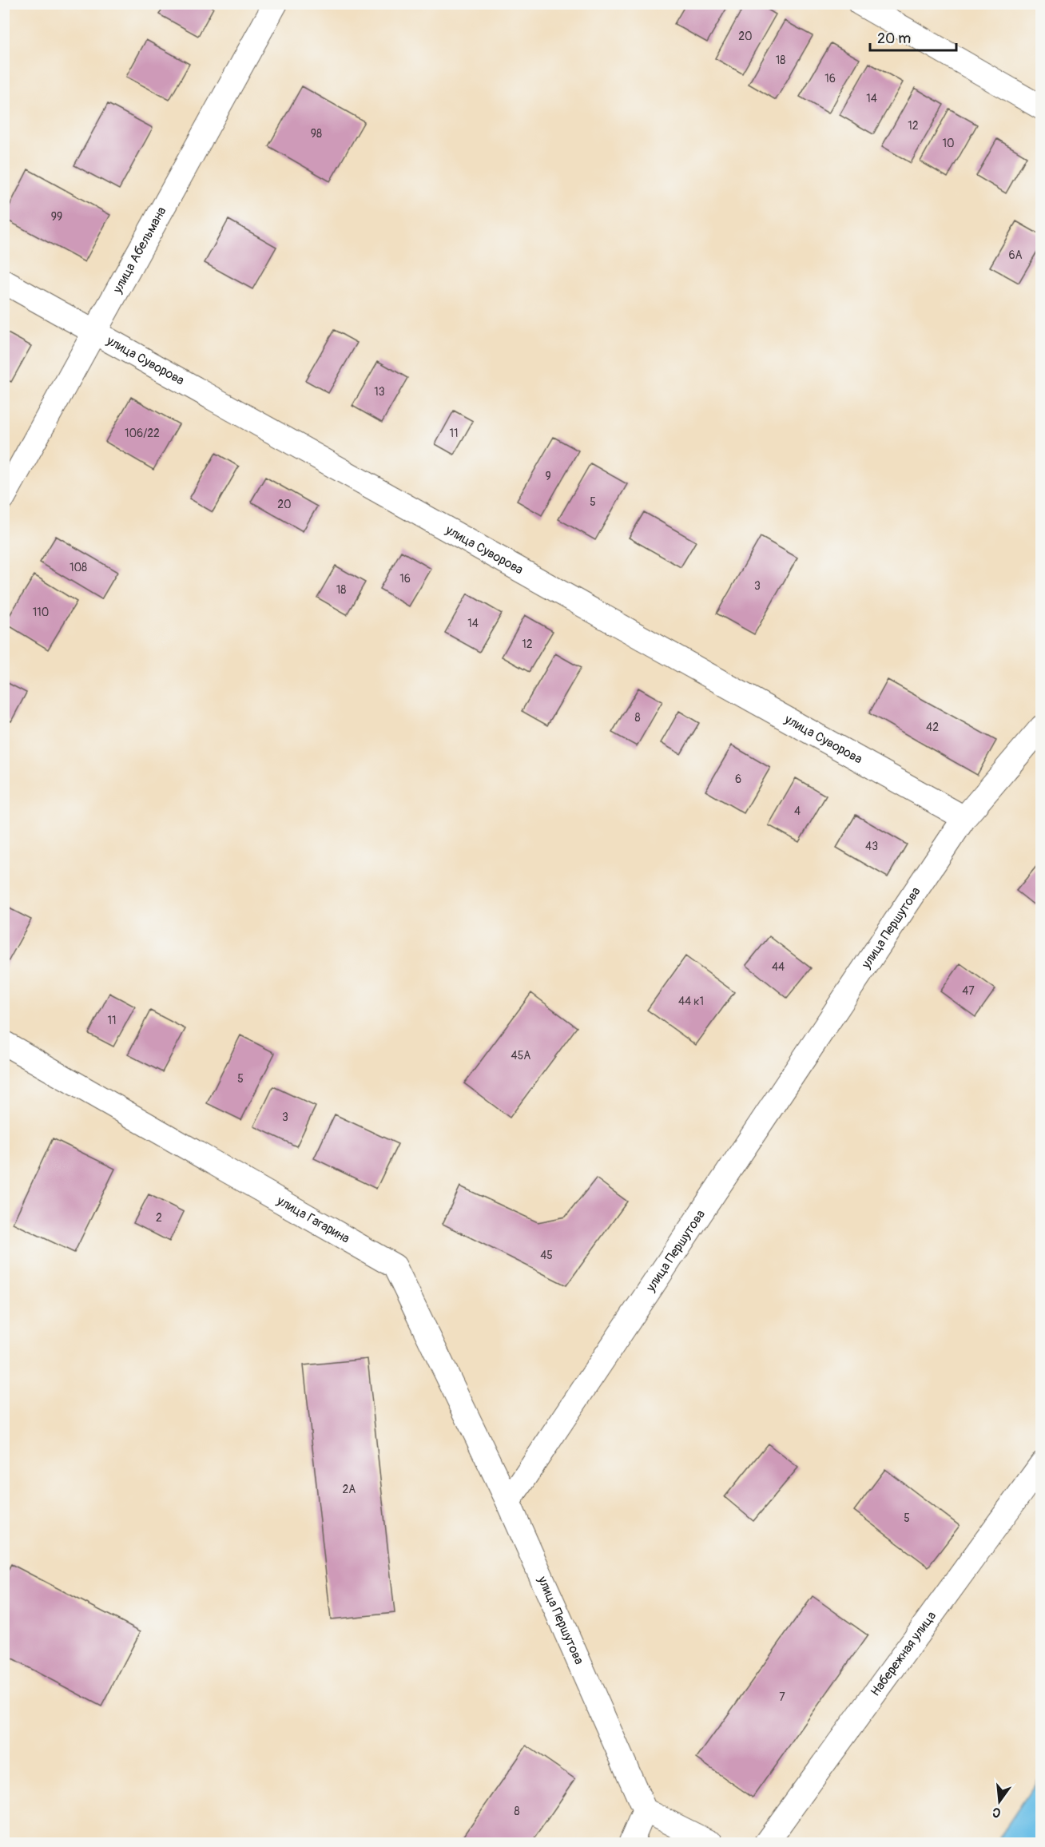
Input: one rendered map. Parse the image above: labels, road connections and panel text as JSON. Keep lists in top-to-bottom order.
{
  "streets": {
    "street": [
      "улица Абельмана",
      "улица Суворова",
      "улица Першутова",
      "улица Гагарина",
      "Набережная улица"
    ]
  },
  "crossings": [
    ["улица Абельмана", "улица Суворова"],
    ["улица Суворова", "улица Першутова"],
    ["улица Першутова", "улица Гагарина"]
  ],
  "house_numbers": [
    "20",
    "18",
    "16",
    "14",
    "12",
    "98",
    "10",
    "99",
    "6А",
    "13",
    "106/22",
    "11",
    "9",
    "5",
    "20",
    "108",
    "16",
    "3",
    "18",
    "110",
    "14",
    "12",
    "8",
    "42",
    "6",
    "4",
    "43",
    "44",
    "47",
    "44 к1",
    "11",
    "45А",
    "5",
    "3",
    "2",
    "45",
    "2А",
    "5",
    "7",
    "8"
  ],
  "scale_bar": "20 m",
  "north": "bottom"
}
